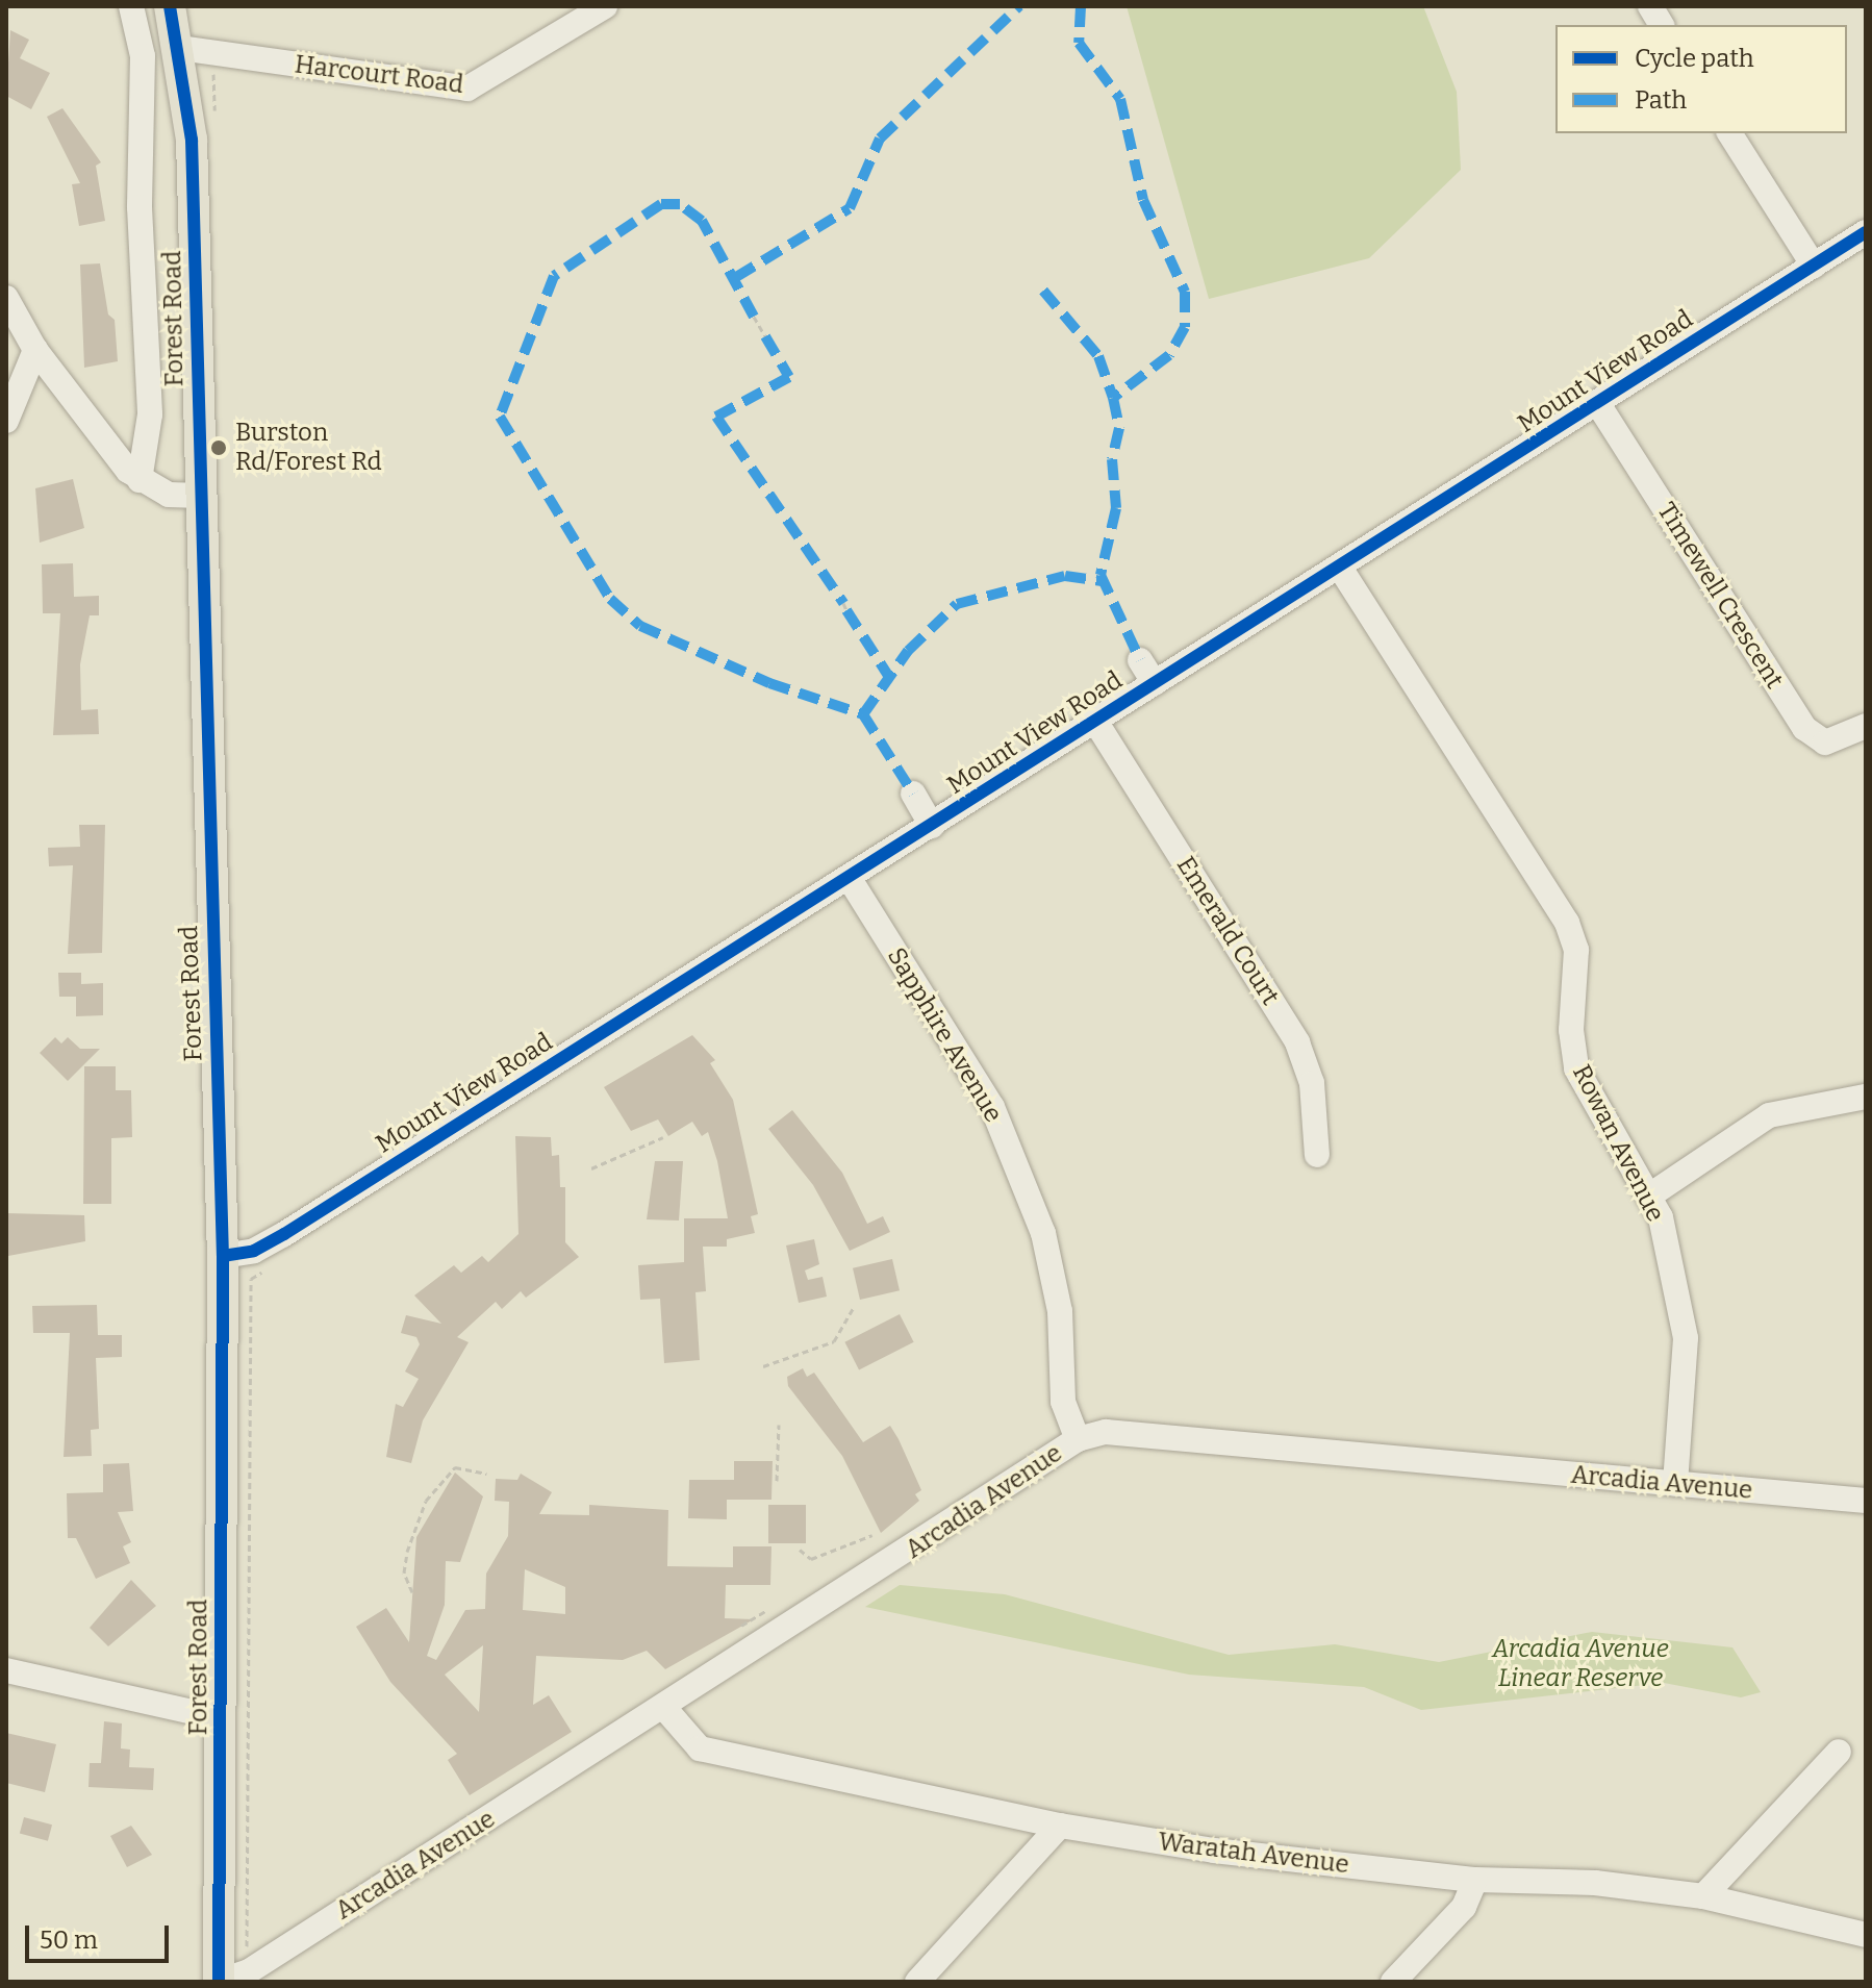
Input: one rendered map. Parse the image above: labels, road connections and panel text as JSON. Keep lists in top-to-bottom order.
{
  "streets": {
    "main road": ["Forest Road"],
    "street": [
      "Harcourt Road",
      "Mount View Road",
      "Timewell Crescent",
      "Emerald Court",
      "Sapphire Avenue",
      "Rowan Avenue",
      "Arcadia Avenue",
      "Waratah Avenue"
    ]
  },
  "crossings": [
    ["Harcourt Road", "Forest Road"],
    ["Forest Road", "Mount View Road"],
    ["Forest Road", "Arcadia Avenue"],
    ["Mount View Road", "Timewell Crescent"],
    ["Mount View Road", "Emerald Court"],
    ["Mount View Road", "Sapphire Avenue"],
    ["Mount View Road", "Rowan Avenue"],
    ["Sapphire Avenue", "Arcadia Avenue"],
    ["Rowan Avenue", "Arcadia Avenue"],
    ["Arcadia Avenue", "Waratah Avenue"]
  ],
  "parks": ["Arcadia Avenue Linear Reserve"],
  "places": ["Burston Rd/Forest Rd"],
  "legend": ["Cycle path", "Path"],
  "scale_bar": "50 m"
}
